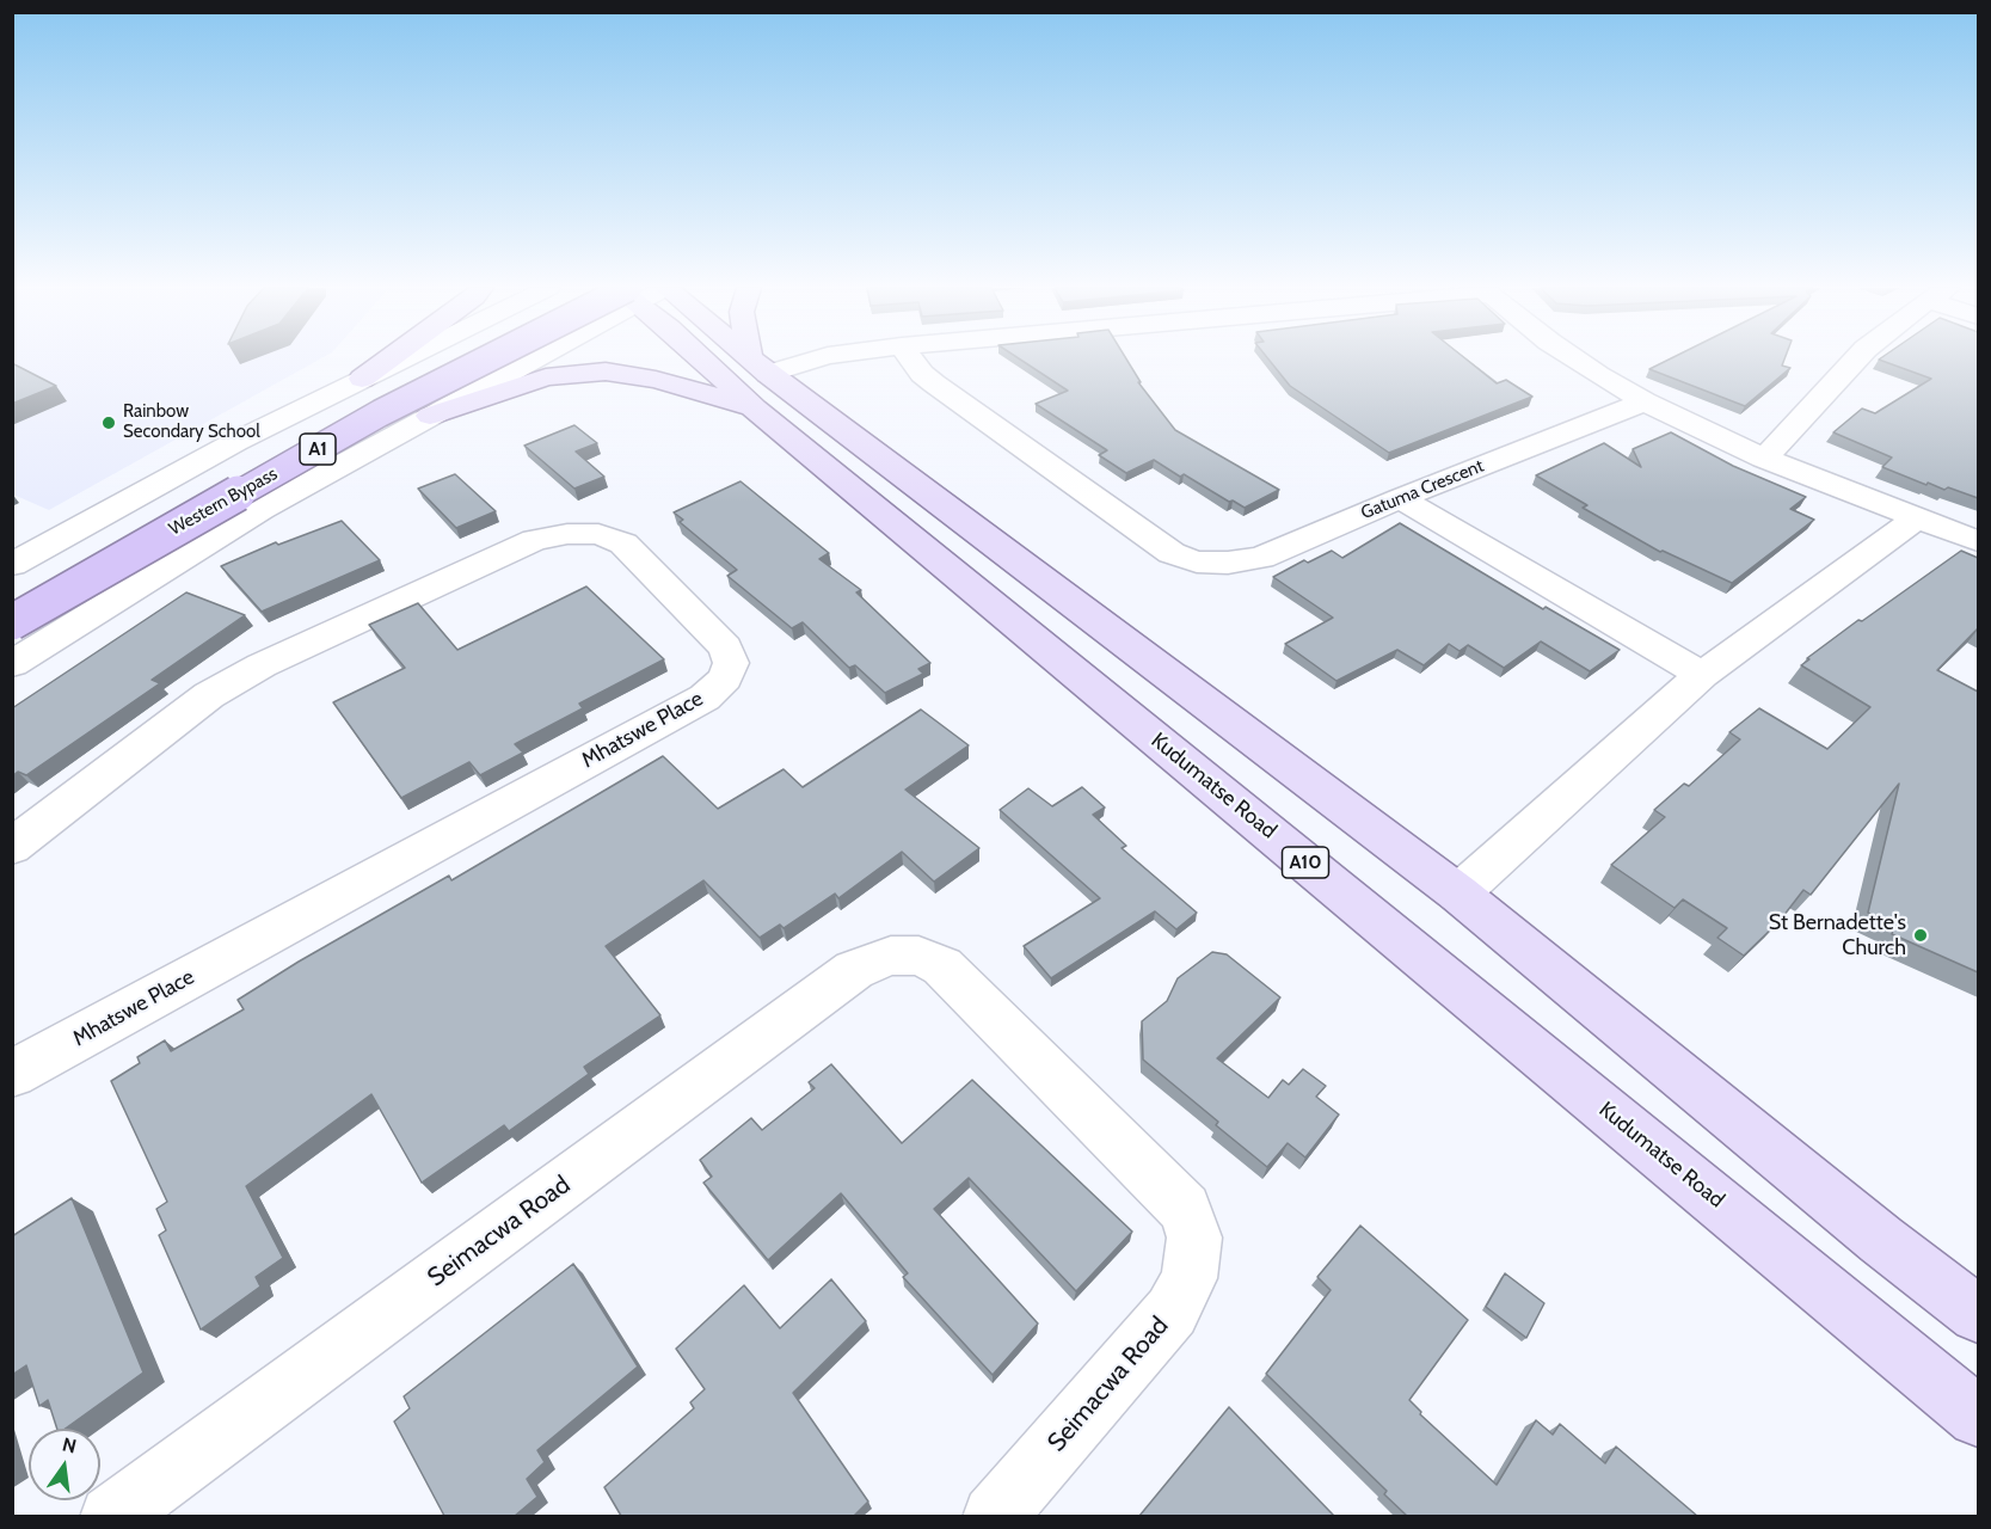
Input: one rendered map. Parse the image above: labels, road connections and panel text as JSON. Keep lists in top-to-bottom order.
{
  "streets": {
    "highway": ["A1", "Western Bypass"],
    "main road": ["Kudumatse Road", "A10"],
    "street": ["Gatuma Crescent", "Mhatswe Place", "Seimacwa Road"]
  },
  "places": ["Rainbow Secondary School", "St Bernadette's Church"],
  "north": "top"
}
